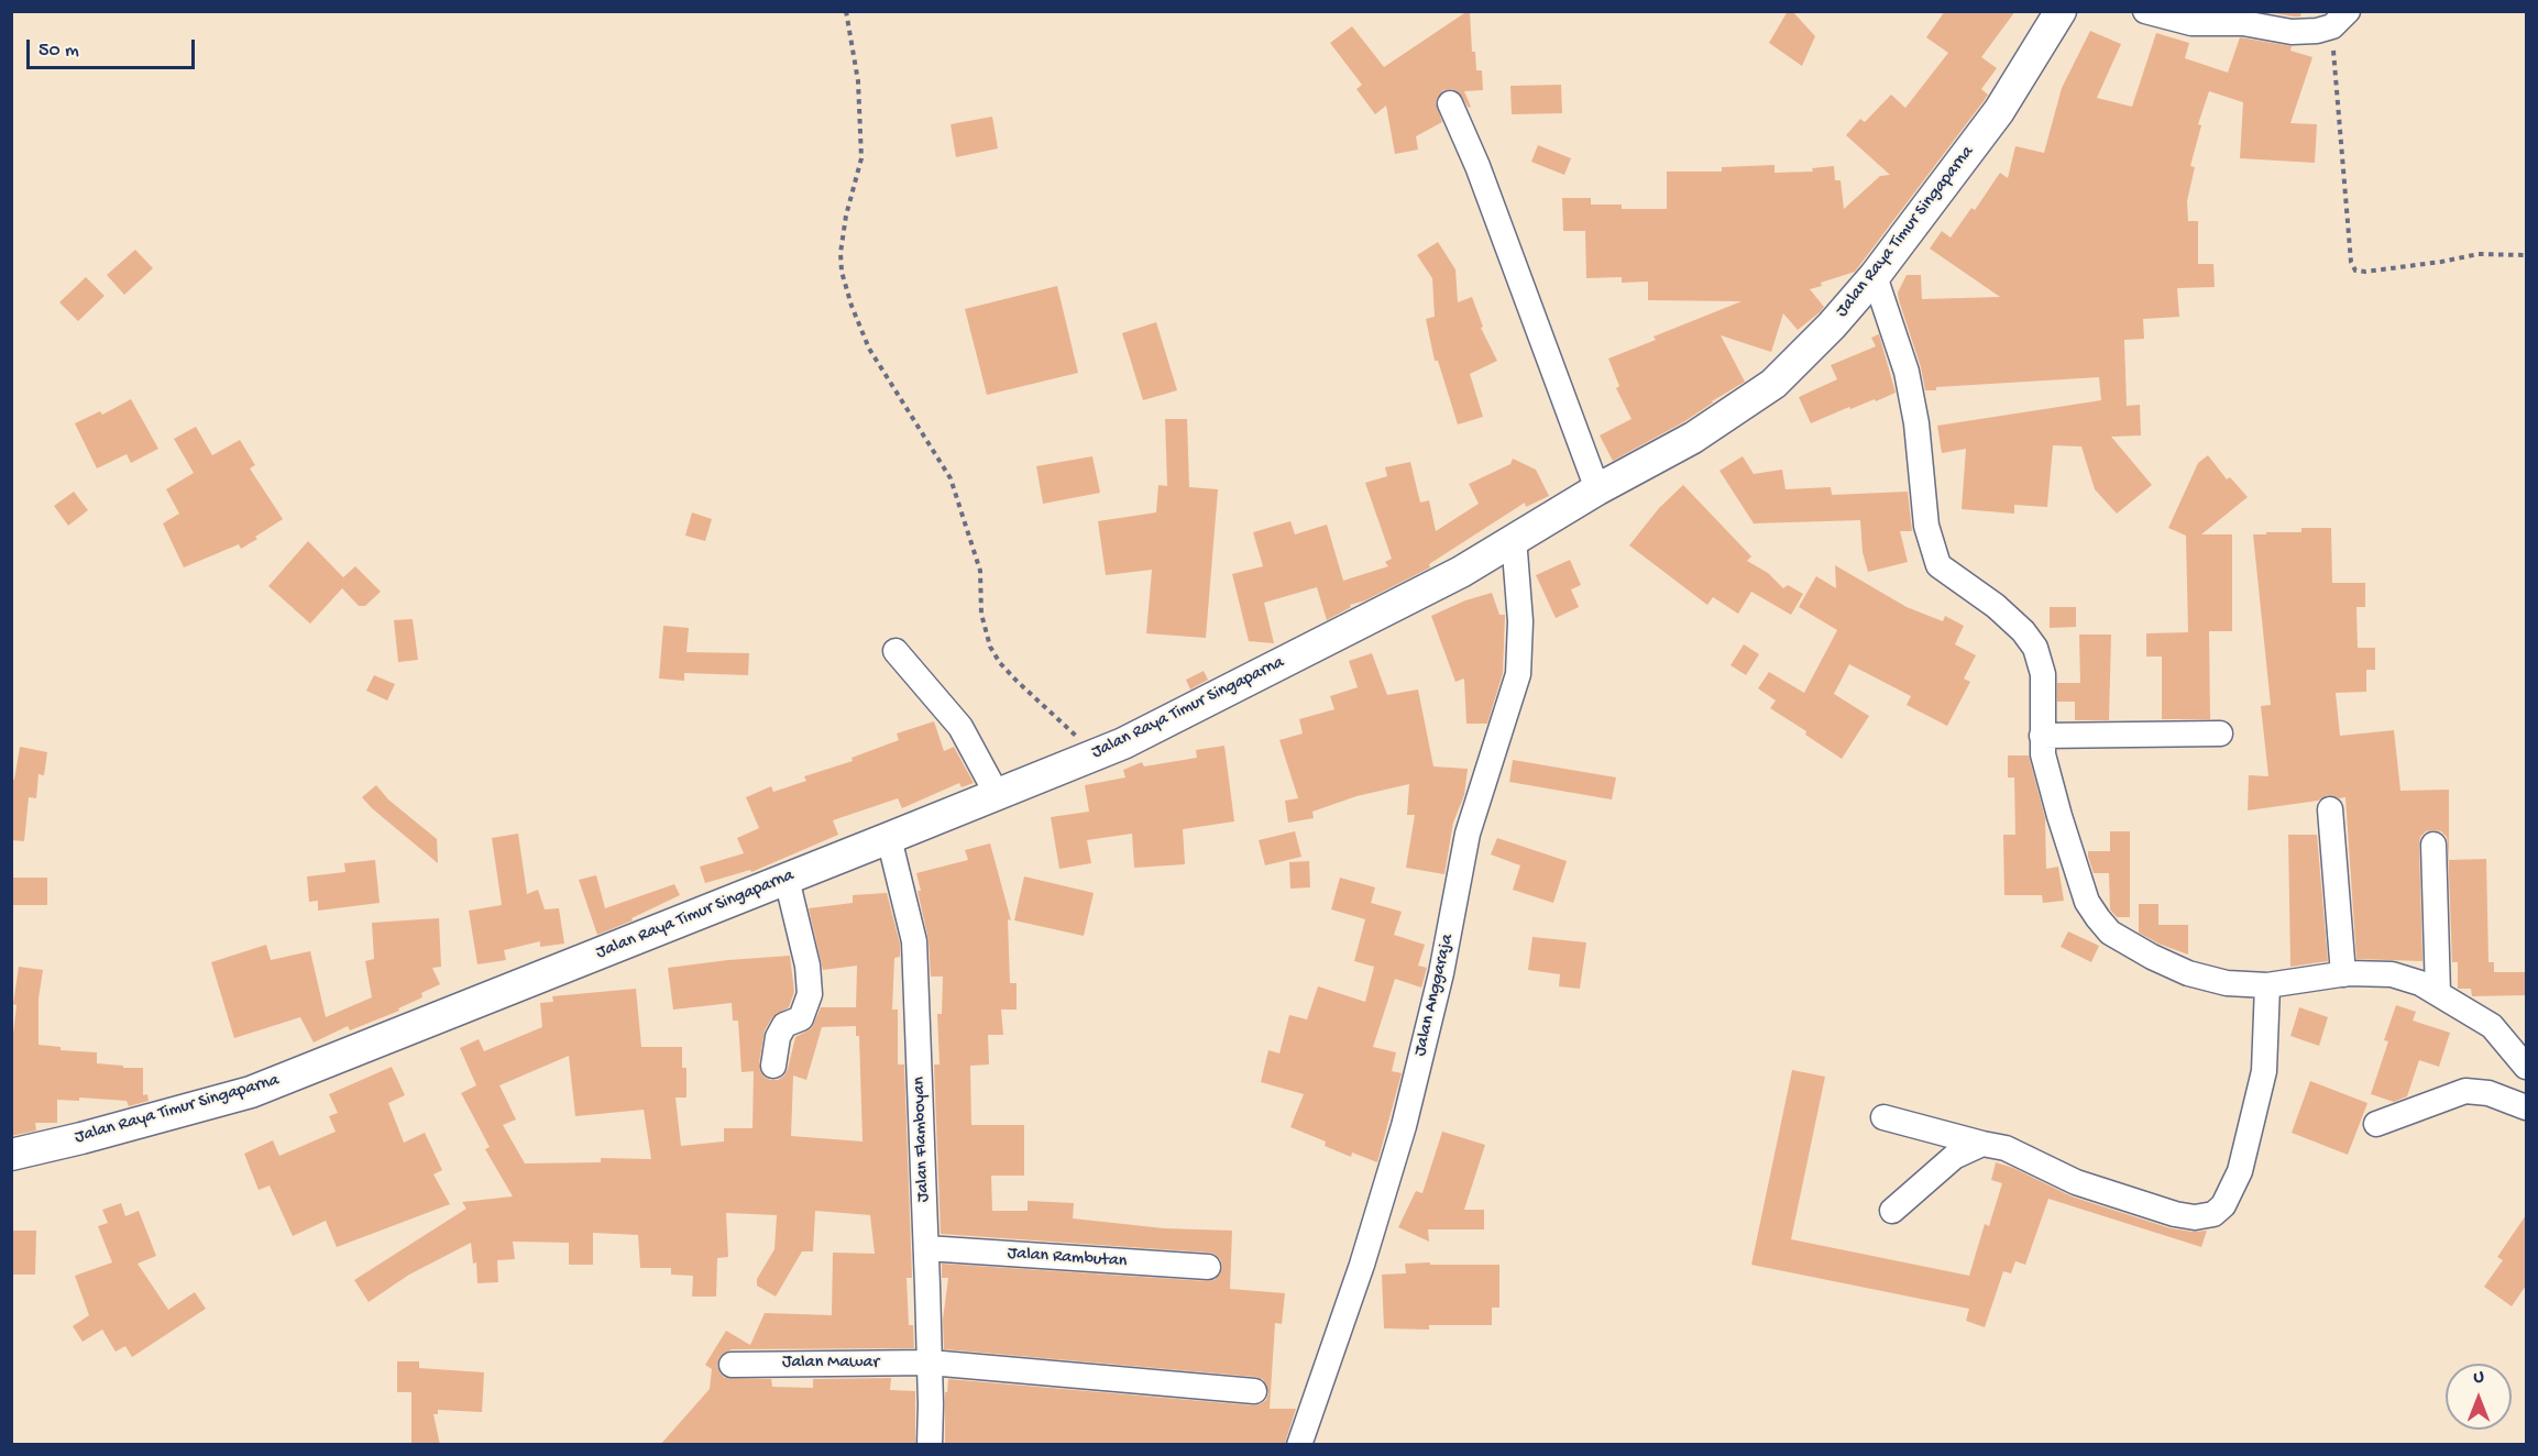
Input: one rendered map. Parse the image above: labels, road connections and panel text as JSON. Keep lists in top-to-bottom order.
{
  "streets": {
    "main road": ["Jalan Raya Timur Singaparna"],
    "street": [
      "Jalan Anggaraja",
      "Jalan Flamboyan",
      "Jalan Rambutan",
      "Jalan Mawar"
    ]
  },
  "crossings": [
    ["Jalan Raya Timur Singaparna", "Jalan Anggaraja"],
    ["Jalan Raya Timur Singaparna", "Jalan Flamboyan"],
    ["Jalan Flamboyan", "Jalan Rambutan"],
    ["Jalan Flamboyan", "Jalan Mawar"]
  ],
  "scale_bar": "50 m",
  "north": "top"
}
